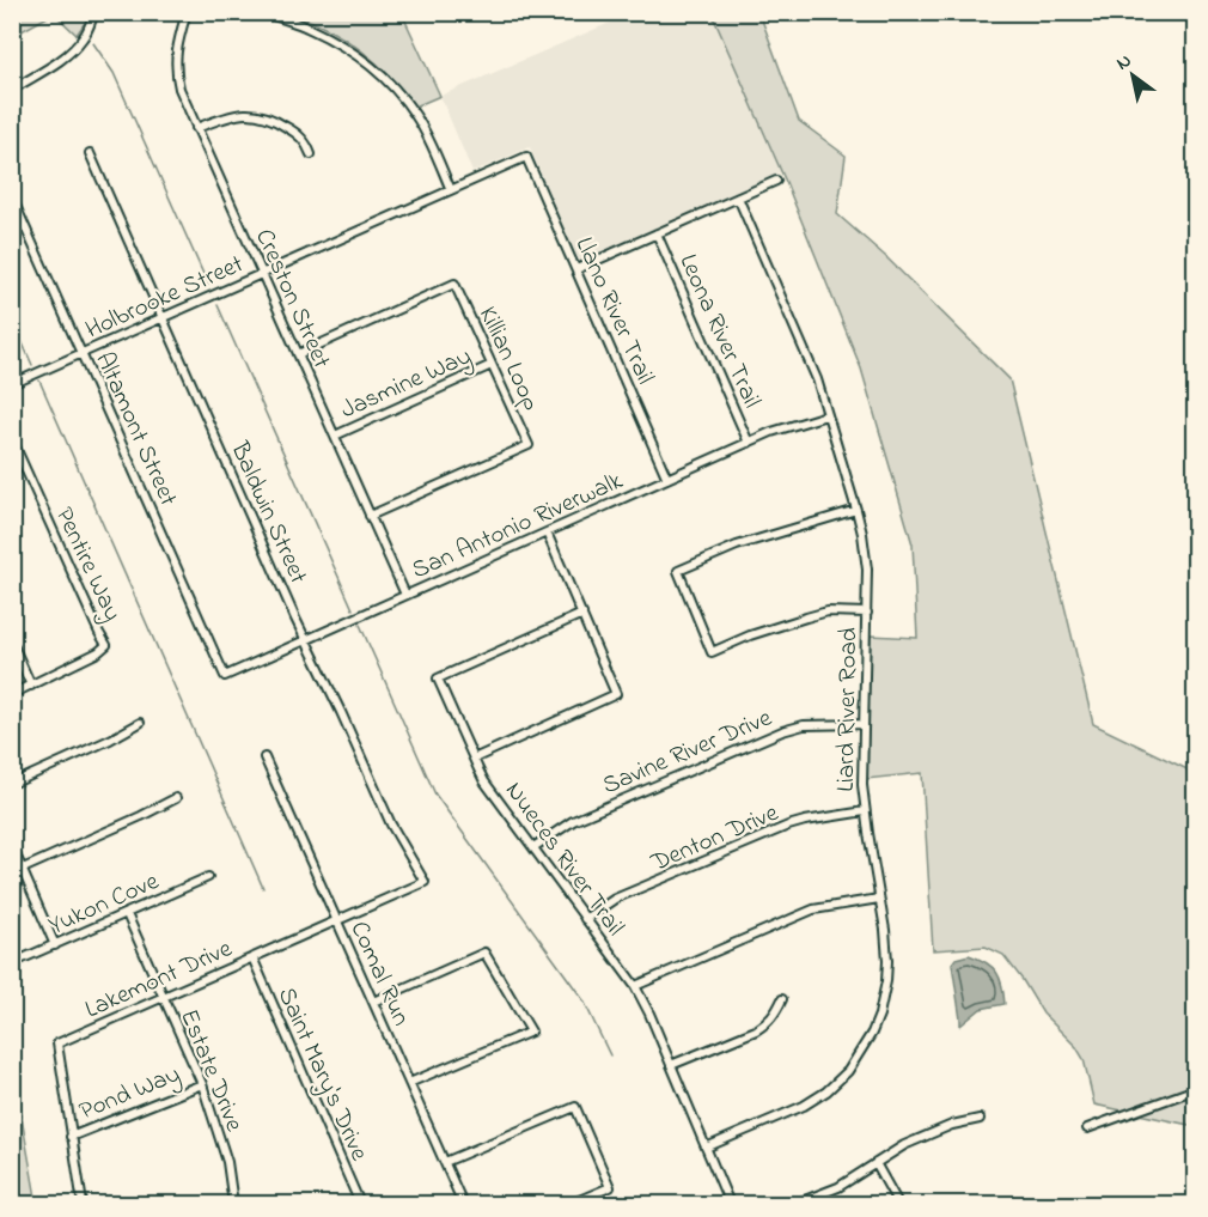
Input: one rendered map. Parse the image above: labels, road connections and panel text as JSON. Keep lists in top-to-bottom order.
{
  "streets": {
    "street": [
      "Holbrooke Street",
      "Creston Street",
      "Llano River Trail",
      "Leona River Trail",
      "Killian Loop",
      "Jasmine Way",
      "Altamont Street",
      "Baldwin Street",
      "San Antonio Riverwalk",
      "Pentire Way",
      "Liard River Road",
      "Savine River Drive",
      "Denton Drive",
      "Nueces River Trail",
      "Yukon Cove",
      "Comal Run",
      "Lakemont Drive",
      "Estate Drive",
      "Saint Mary's Drive",
      "Pond Way"
    ]
  },
  "crossings": [
    ["Holbrooke Street", "Creston Street"],
    ["Holbrooke Street", "Llano River Trail"],
    ["Holbrooke Street", "Altamont Street"],
    ["Holbrooke Street", "Baldwin Street"],
    ["Creston Street", "Killian Loop"],
    ["Creston Street", "Jasmine Way"],
    ["Creston Street", "San Antonio Riverwalk"],
    ["Llano River Trail", "San Antonio Riverwalk"],
    ["Leona River Trail", "San Antonio Riverwalk"],
    ["Killian Loop", "Jasmine Way"],
    ["Altamont Street", "San Antonio Riverwalk"],
    ["Baldwin Street", "San Antonio Riverwalk"],
    ["Baldwin Street", "Lakemont Drive"],
    ["San Antonio Riverwalk", "Liard River Road"],
    ["Liard River Road", "Savine River Drive"],
    ["Liard River Road", "Denton Drive"],
    ["Liard River Road", "Nueces River Trail"],
    ["Savine River Drive", "Nueces River Trail"],
    ["Denton Drive", "Nueces River Trail"],
    ["Yukon Cove", "Estate Drive"],
    ["Comal Run", "Lakemont Drive"],
    ["Lakemont Drive", "Estate Drive"],
    ["Lakemont Drive", "Saint Mary's Drive"],
    ["Lakemont Drive", "Pond Way"],
    ["Estate Drive", "Pond Way"]
  ],
  "north": "top left"
}
